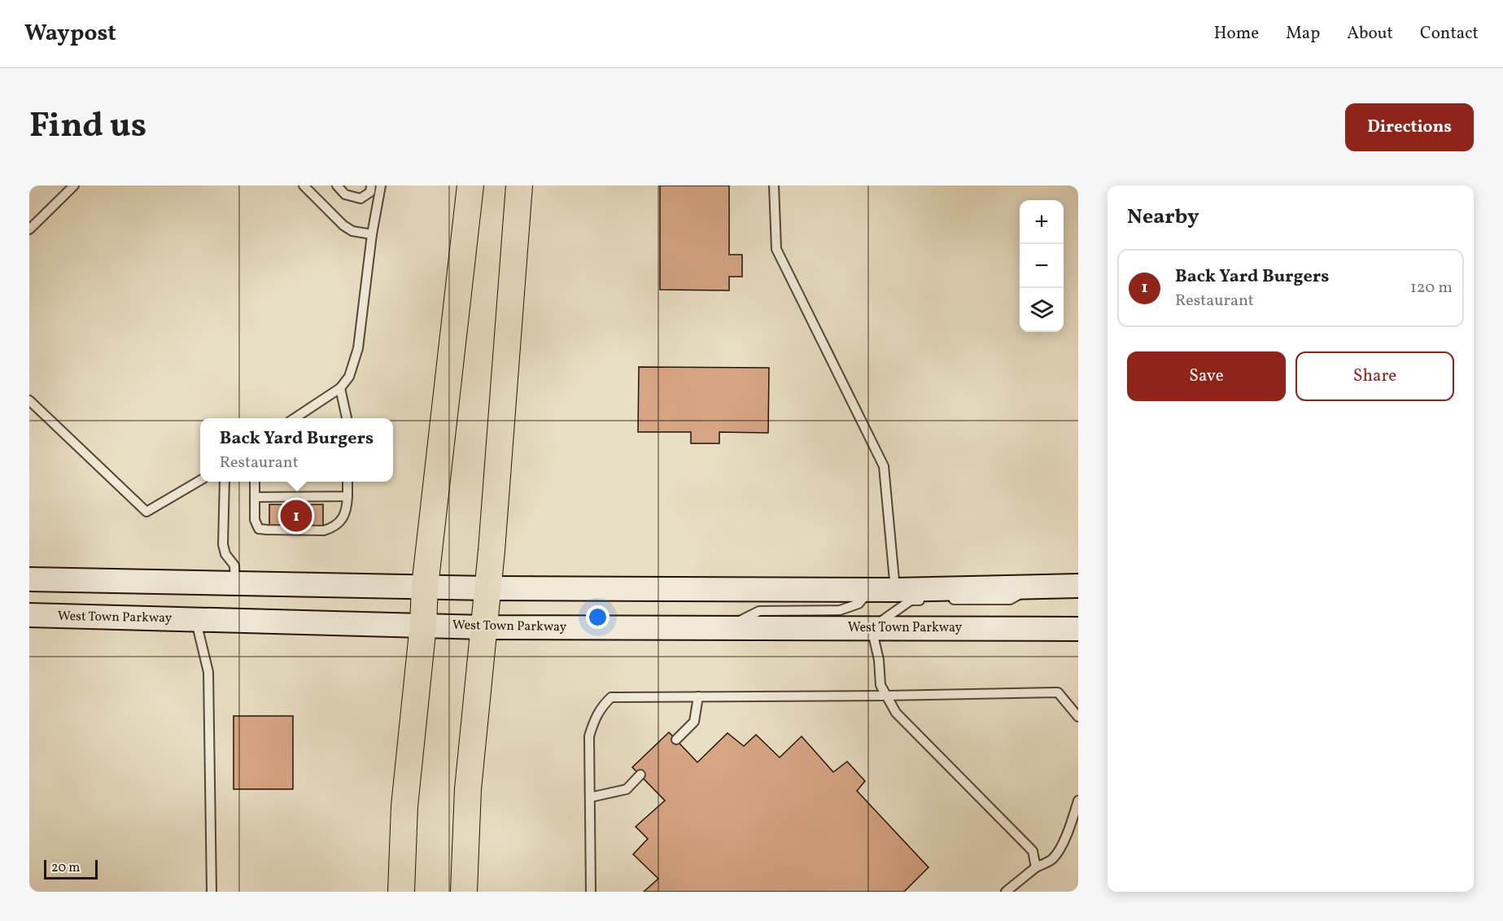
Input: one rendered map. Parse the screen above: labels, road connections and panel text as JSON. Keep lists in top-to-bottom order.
{
  "streets": {
    "main road": ["West Town Parkway"]
  },
  "scale_bar": "20 m",
  "page": {
    "header": "Waypost",
    "nav": [
      "Home",
      "Map",
      "About",
      "Contact"
    ],
    "title": "Find us",
    "buttons": [
      "Directions",
      ["Save", "Share"]
    ],
    "heading": "Nearby",
    "map_buttons": ["+", "−"],
    "list": [
      {
        "mark": "1",
        "name": "Back Yard Burgers",
        "note": "Restaurant",
        "value": "120 m"
      }
    ],
    "popup": ["Back Yard Burgers", "Restaurant"],
    "pins": "1",
    "scale": "20 m"
  }
}
